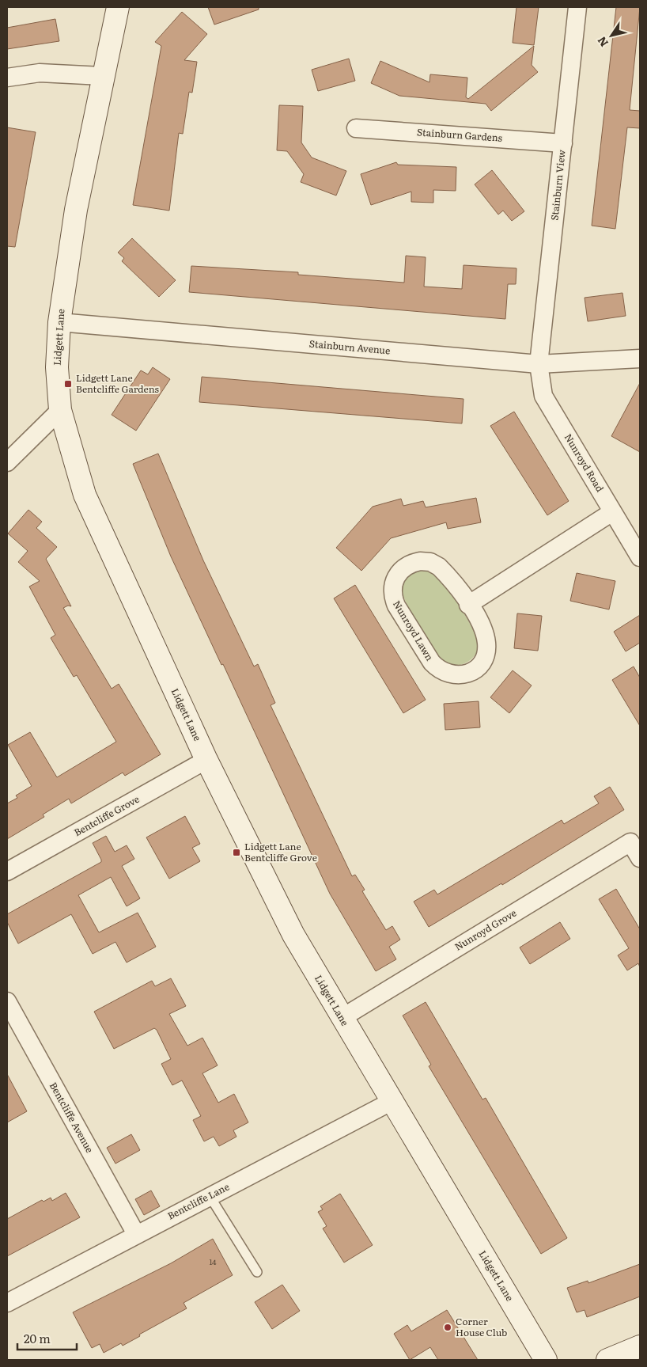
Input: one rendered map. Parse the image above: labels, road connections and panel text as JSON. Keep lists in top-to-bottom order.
{
  "streets": {
    "street": [
      "Stainburn Gardens",
      "Stainburn View",
      "Lidgett Lane",
      "Stainburn Avenue",
      "Nunroyd Road",
      "Nunroyd Lawn",
      "Bentcliffe Grove",
      "Nunroyd Grove",
      "Bentcliffe Avenue",
      "Bentcliffe Lane"
    ]
  },
  "crossings": [
    ["Stainburn Gardens", "Stainburn View"],
    ["Stainburn View", "Stainburn Avenue"],
    ["Stainburn View", "Nunroyd Road"],
    ["Lidgett Lane", "Stainburn Avenue"],
    ["Lidgett Lane", "Bentcliffe Grove"],
    ["Lidgett Lane", "Nunroyd Grove"],
    ["Lidgett Lane", "Bentcliffe Lane"],
    ["Stainburn Avenue", "Nunroyd Road"],
    ["Bentcliffe Avenue", "Bentcliffe Lane"]
  ],
  "places": {
    "transit": ["Lidgett Lane Bentcliffe Gardens", "Lidgett Lane Bentcliffe Grove"],
    "other": ["Corner House Club"]
  },
  "house_numbers": ["14"],
  "scale_bar": "20 m",
  "north": "bottom left"
}
